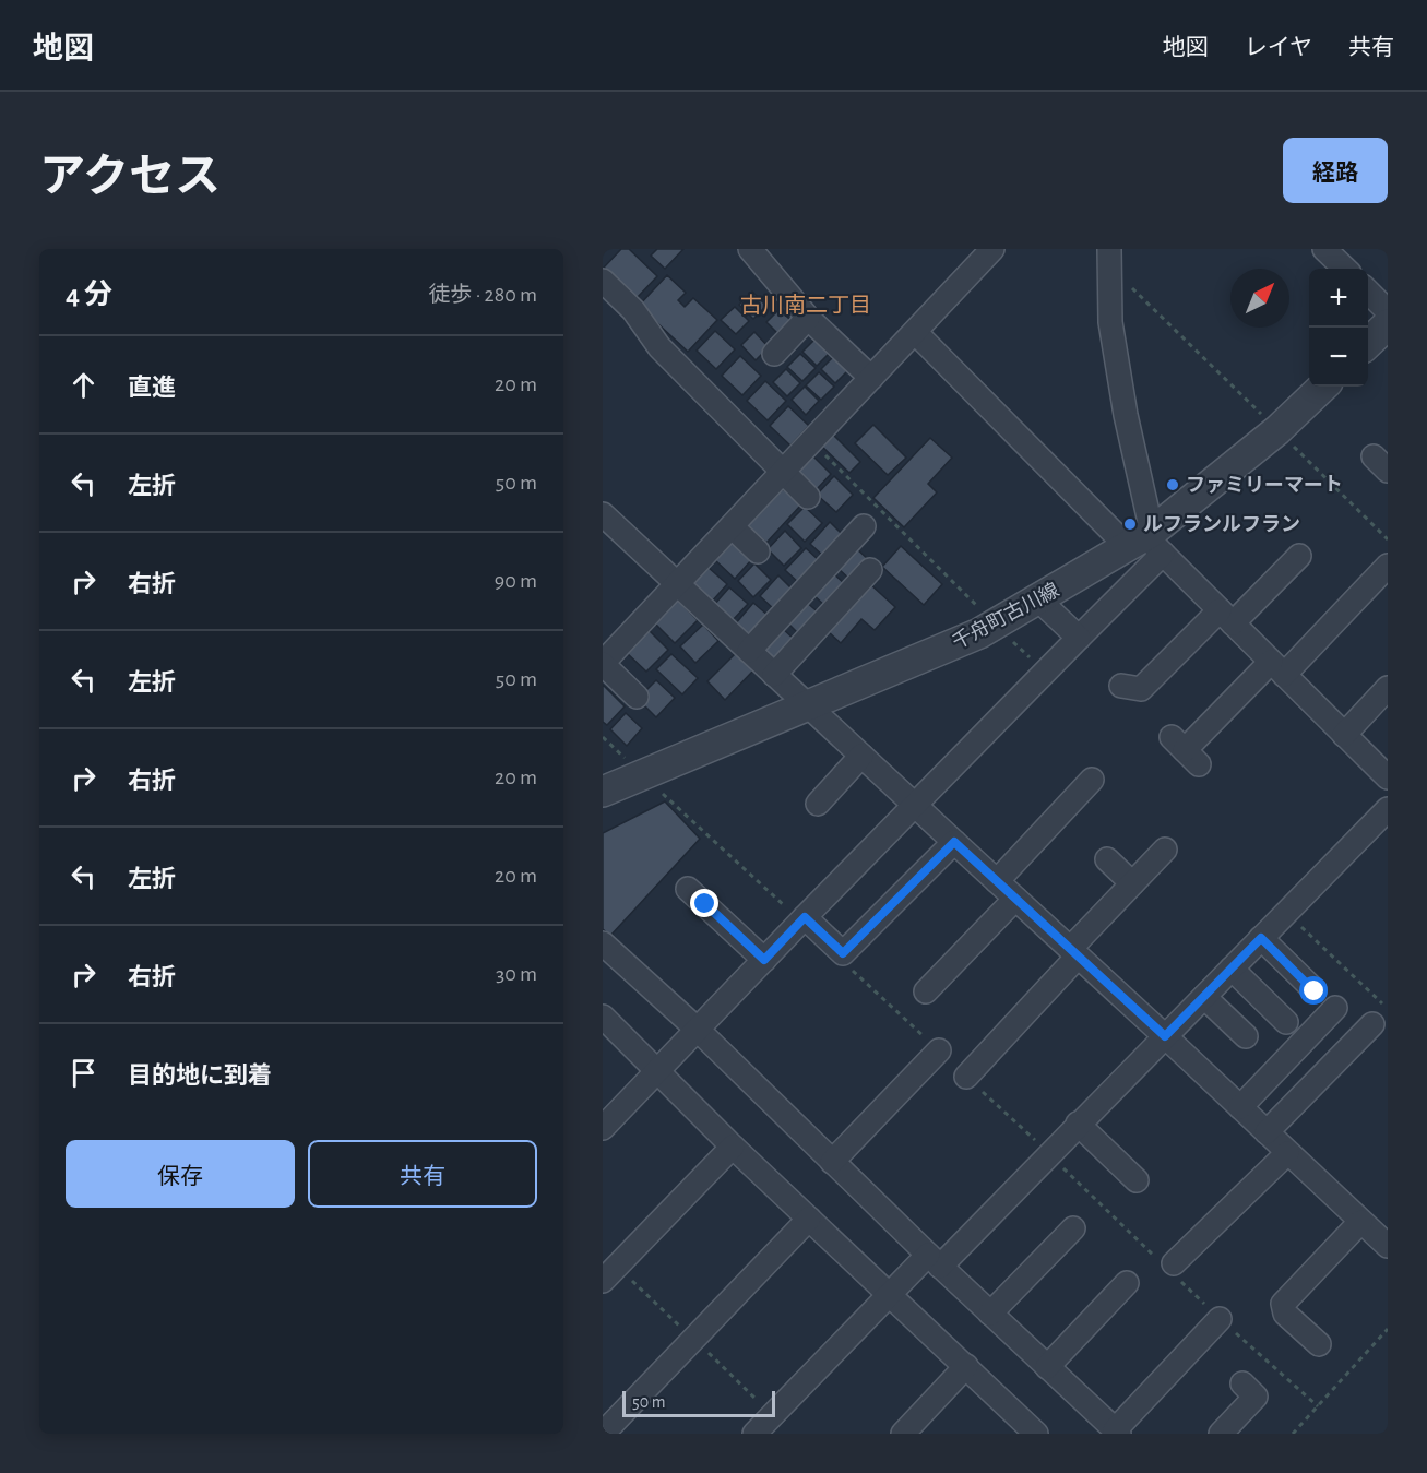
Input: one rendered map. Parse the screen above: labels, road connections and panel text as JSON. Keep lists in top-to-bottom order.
{
  "streets": {
    "street": ["千舟町古川線"]
  },
  "districts": ["古川南二丁目"],
  "places": ["ファミリーマート", "ルフランルフラン"],
  "scale_bar": "50 m",
  "north": "top right",
  "page": {
    "header": "地図",
    "nav": ["地図", "レイヤ", "共有"],
    "title": "アクセス",
    "buttons": [
      "経路",
      ["保存", "共有"]
    ],
    "heading": ["4 分", "徒歩 · 280 m"],
    "map_buttons": ["+", "−"],
    "list": [
      ["直進", "20 m"],
      ["左折", "50 m"],
      ["右折", "90 m"],
      ["左折", "50 m"],
      ["右折", "20 m"],
      ["左折", "20 m"],
      ["右折", "30 m"],
      "目的地に到着"
    ],
    "scale": "50 m"
  }
}
